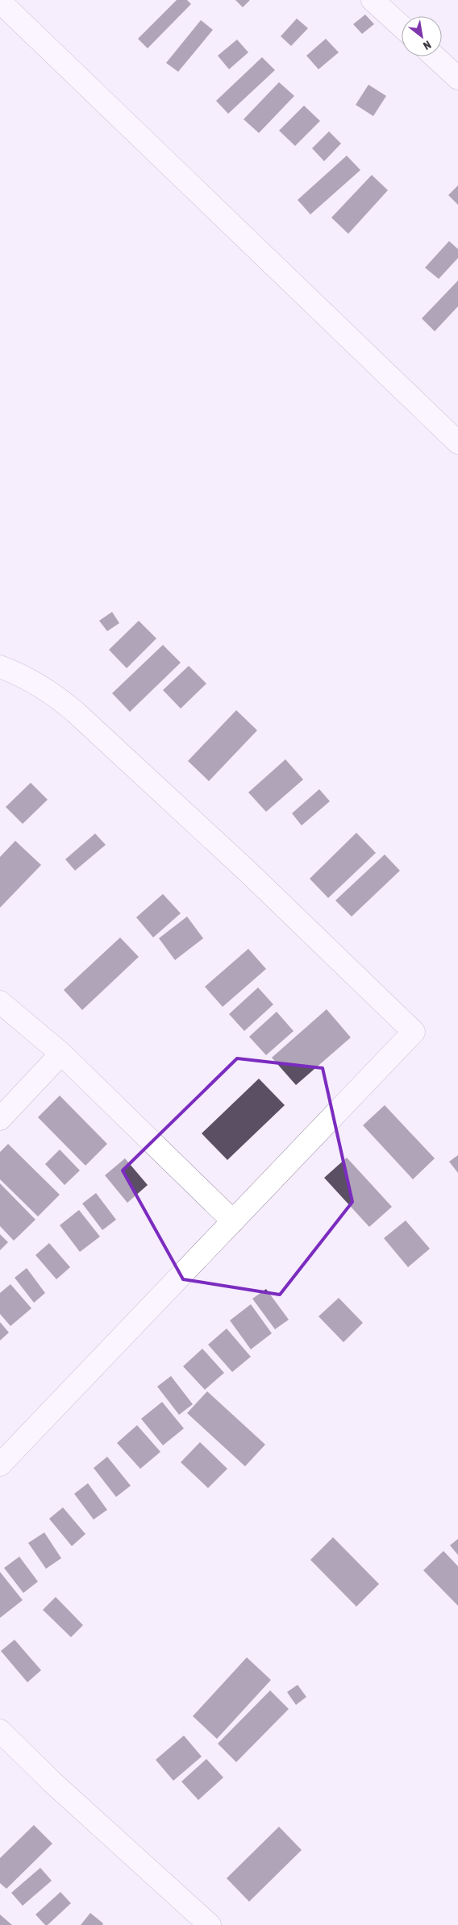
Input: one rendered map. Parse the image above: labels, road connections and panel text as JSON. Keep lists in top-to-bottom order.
{
  "north": "bottom right"
}
